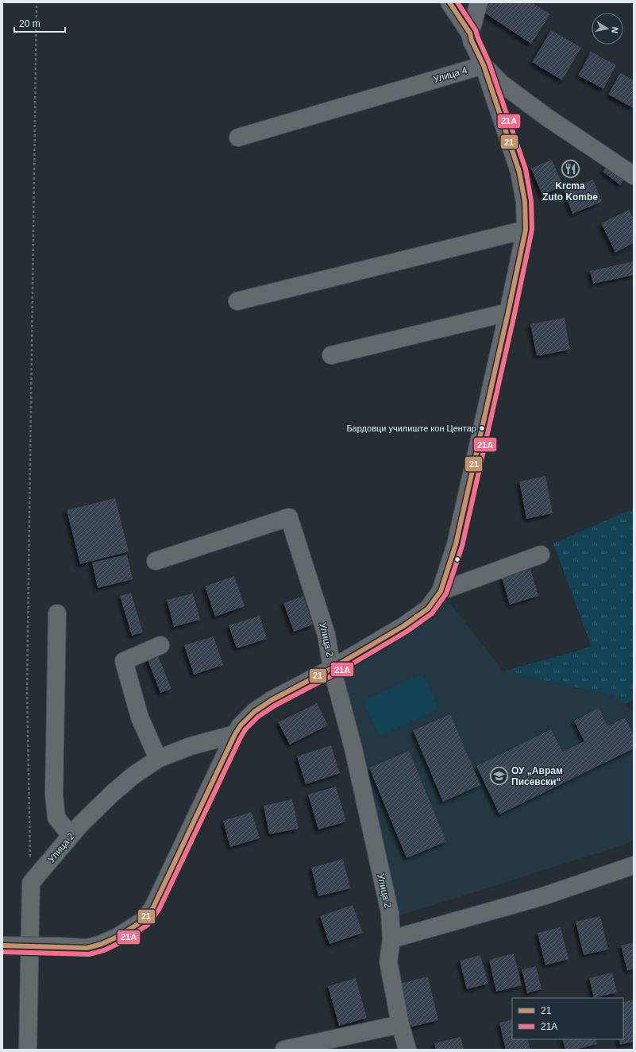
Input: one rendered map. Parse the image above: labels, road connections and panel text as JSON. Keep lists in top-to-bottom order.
{
  "streets": {
    "street": ["Улица 4", "Улица 2"]
  },
  "places": {
    "restaurant": ["Krcma Zuto Kombe"],
    "other": ["Бардовци училиште кон Центар"],
    "school or university": ["ОУ „Аврам Писевски“"]
  },
  "lines": ["transit line 21", "transit line 21A"],
  "legend": ["21", "21A"],
  "scale_bar": "20 m",
  "north": "right"
}
